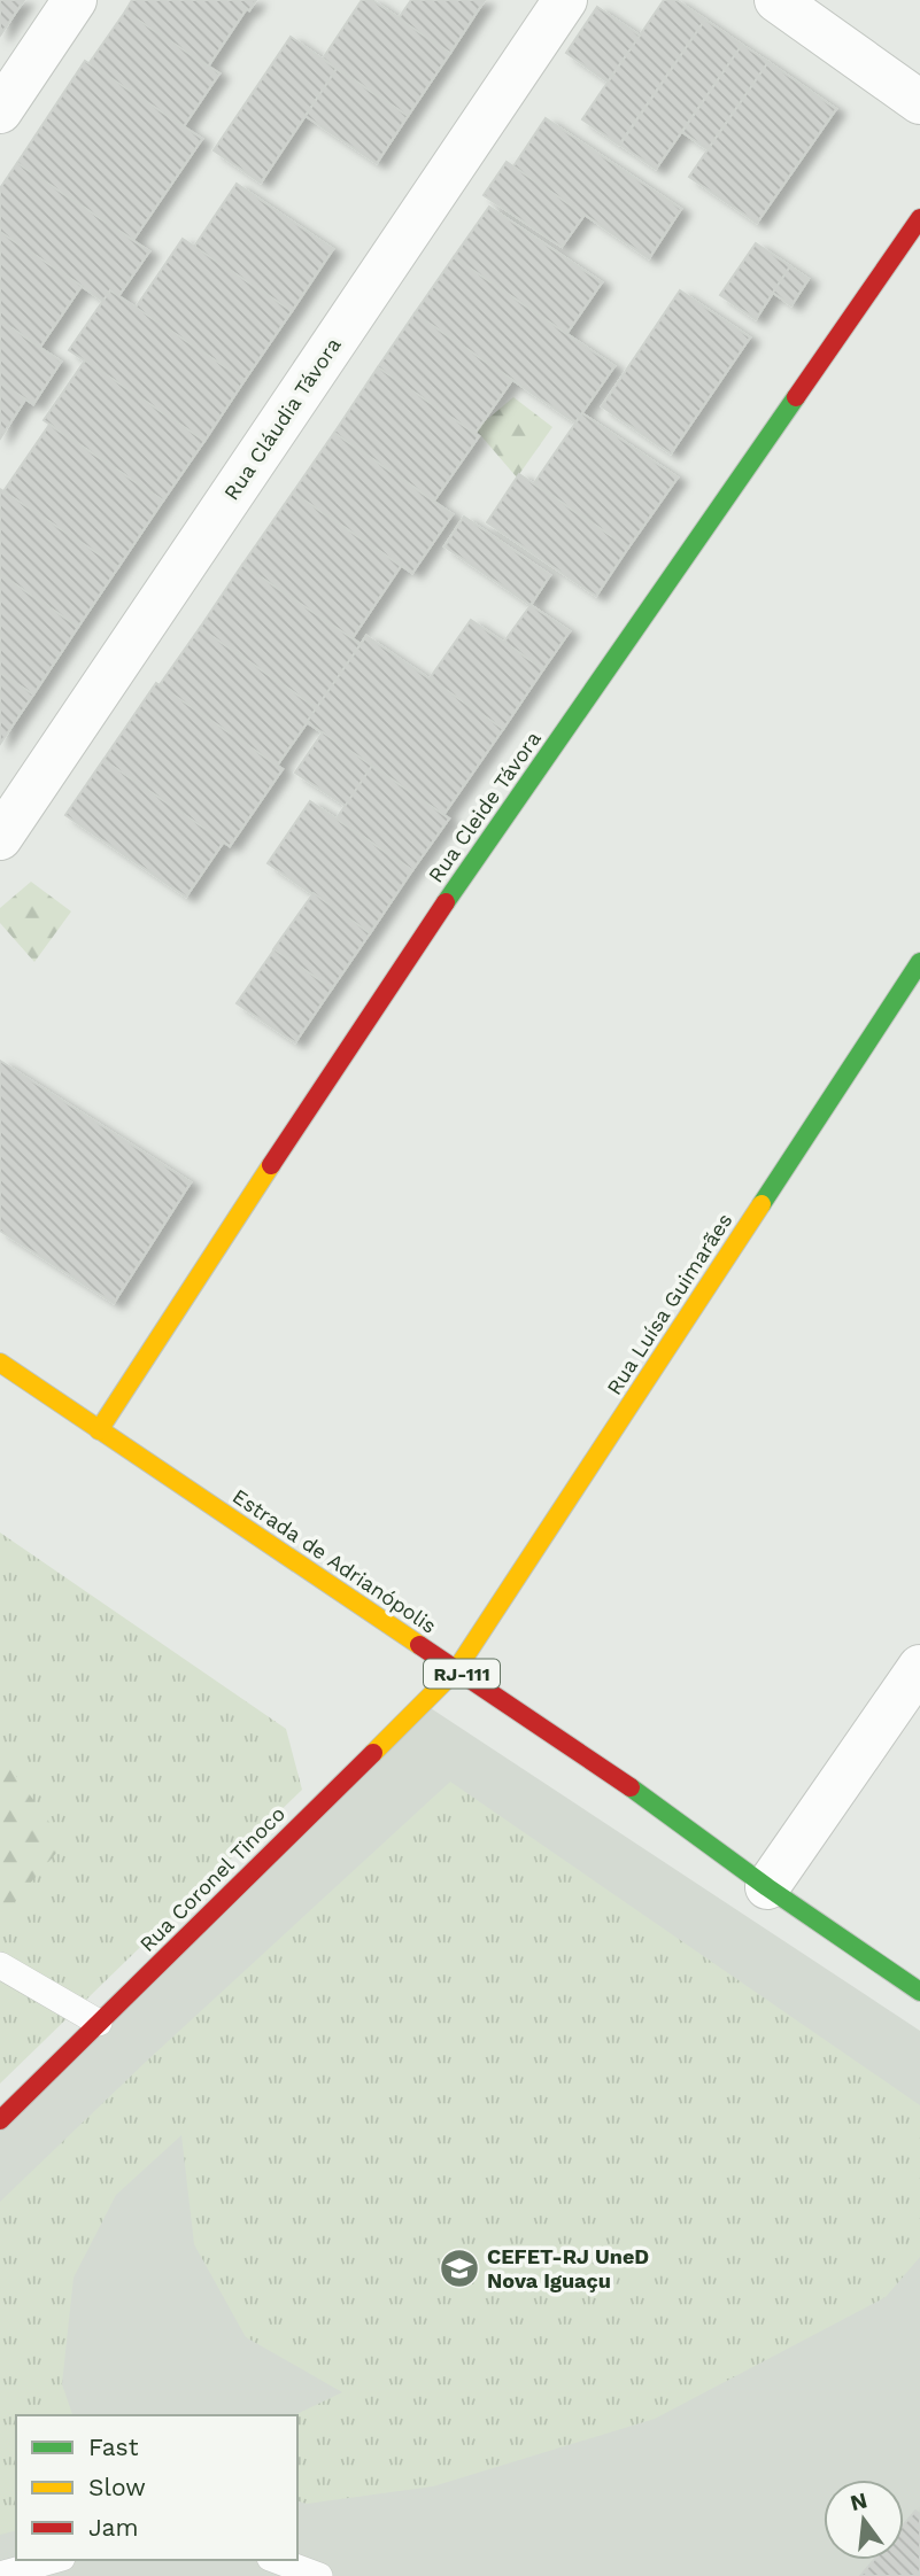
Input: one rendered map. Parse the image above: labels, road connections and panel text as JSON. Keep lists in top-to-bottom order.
{
  "streets": {
    "street": [
      "Rua Cláudia Távora",
      "Rua Cleide Távora",
      "Rua Luísa Guimarães",
      "Estrada de Adrianópolis",
      "RJ-111",
      "Rua Coronel Tinoco"
    ]
  },
  "crossings": [
    ["Rua Cleide Távora", "Estrada de Adrianópolis"],
    ["Rua Luísa Guimarães", "Estrada de Adrianópolis"],
    ["Rua Luísa Guimarães", "Rua Coronel Tinoco"],
    ["Estrada de Adrianópolis", "Rua Coronel Tinoco"]
  ],
  "places": {
    "school or university": ["CEFET-RJ UneD Nova Iguaçu"]
  },
  "legend": ["Fast", "Slow", "Jam"],
  "north": "top"
}
